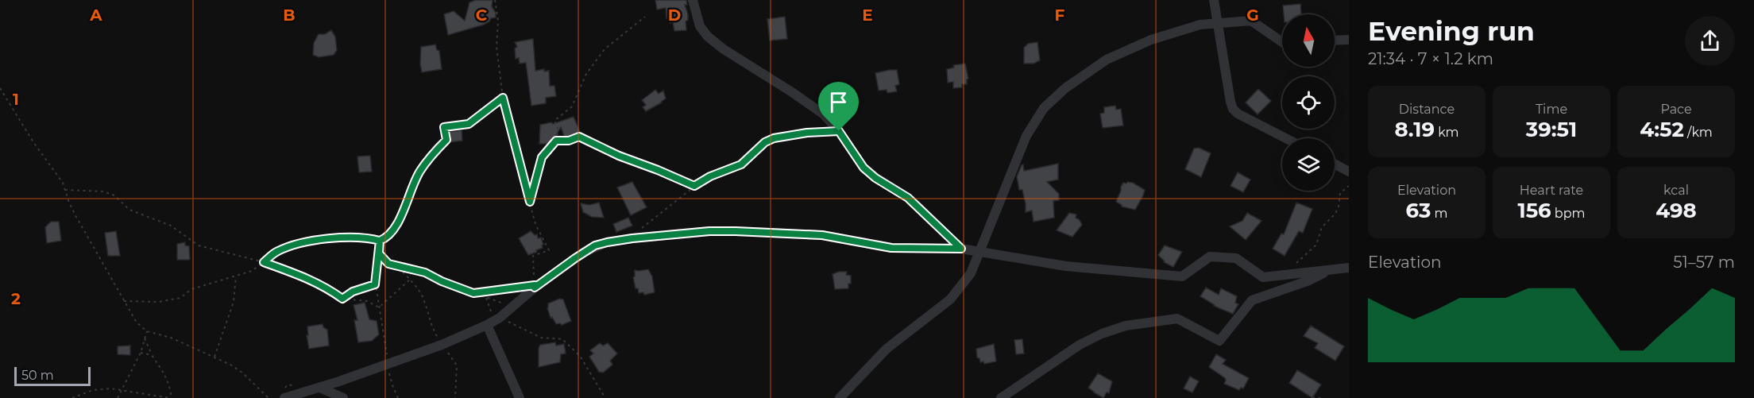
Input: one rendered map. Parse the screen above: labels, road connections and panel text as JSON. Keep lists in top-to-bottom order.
{
  "scale_bar": "50 m",
  "north": "top",
  "page": {
    "heading": ["Evening run", "21:34 · 7 × 1.2 km"],
    "stats": [
      ["Distance", "8.19 km"],
      ["Time", "39:51"],
      ["Pace", "4:52 /km"],
      ["Elevation", "63 m"],
      ["Heart rate", "156 bpm"],
      ["kcal", "498"]
    ],
    "chart": ["Elevation", "51–57 m"],
    "scale": "50 m"
  },
  "grid": {
    "columns": [
      "A",
      "B",
      "C",
      "D",
      "E",
      "F",
      "G"
    ],
    "rows": ["1", "2"]
  }
}
